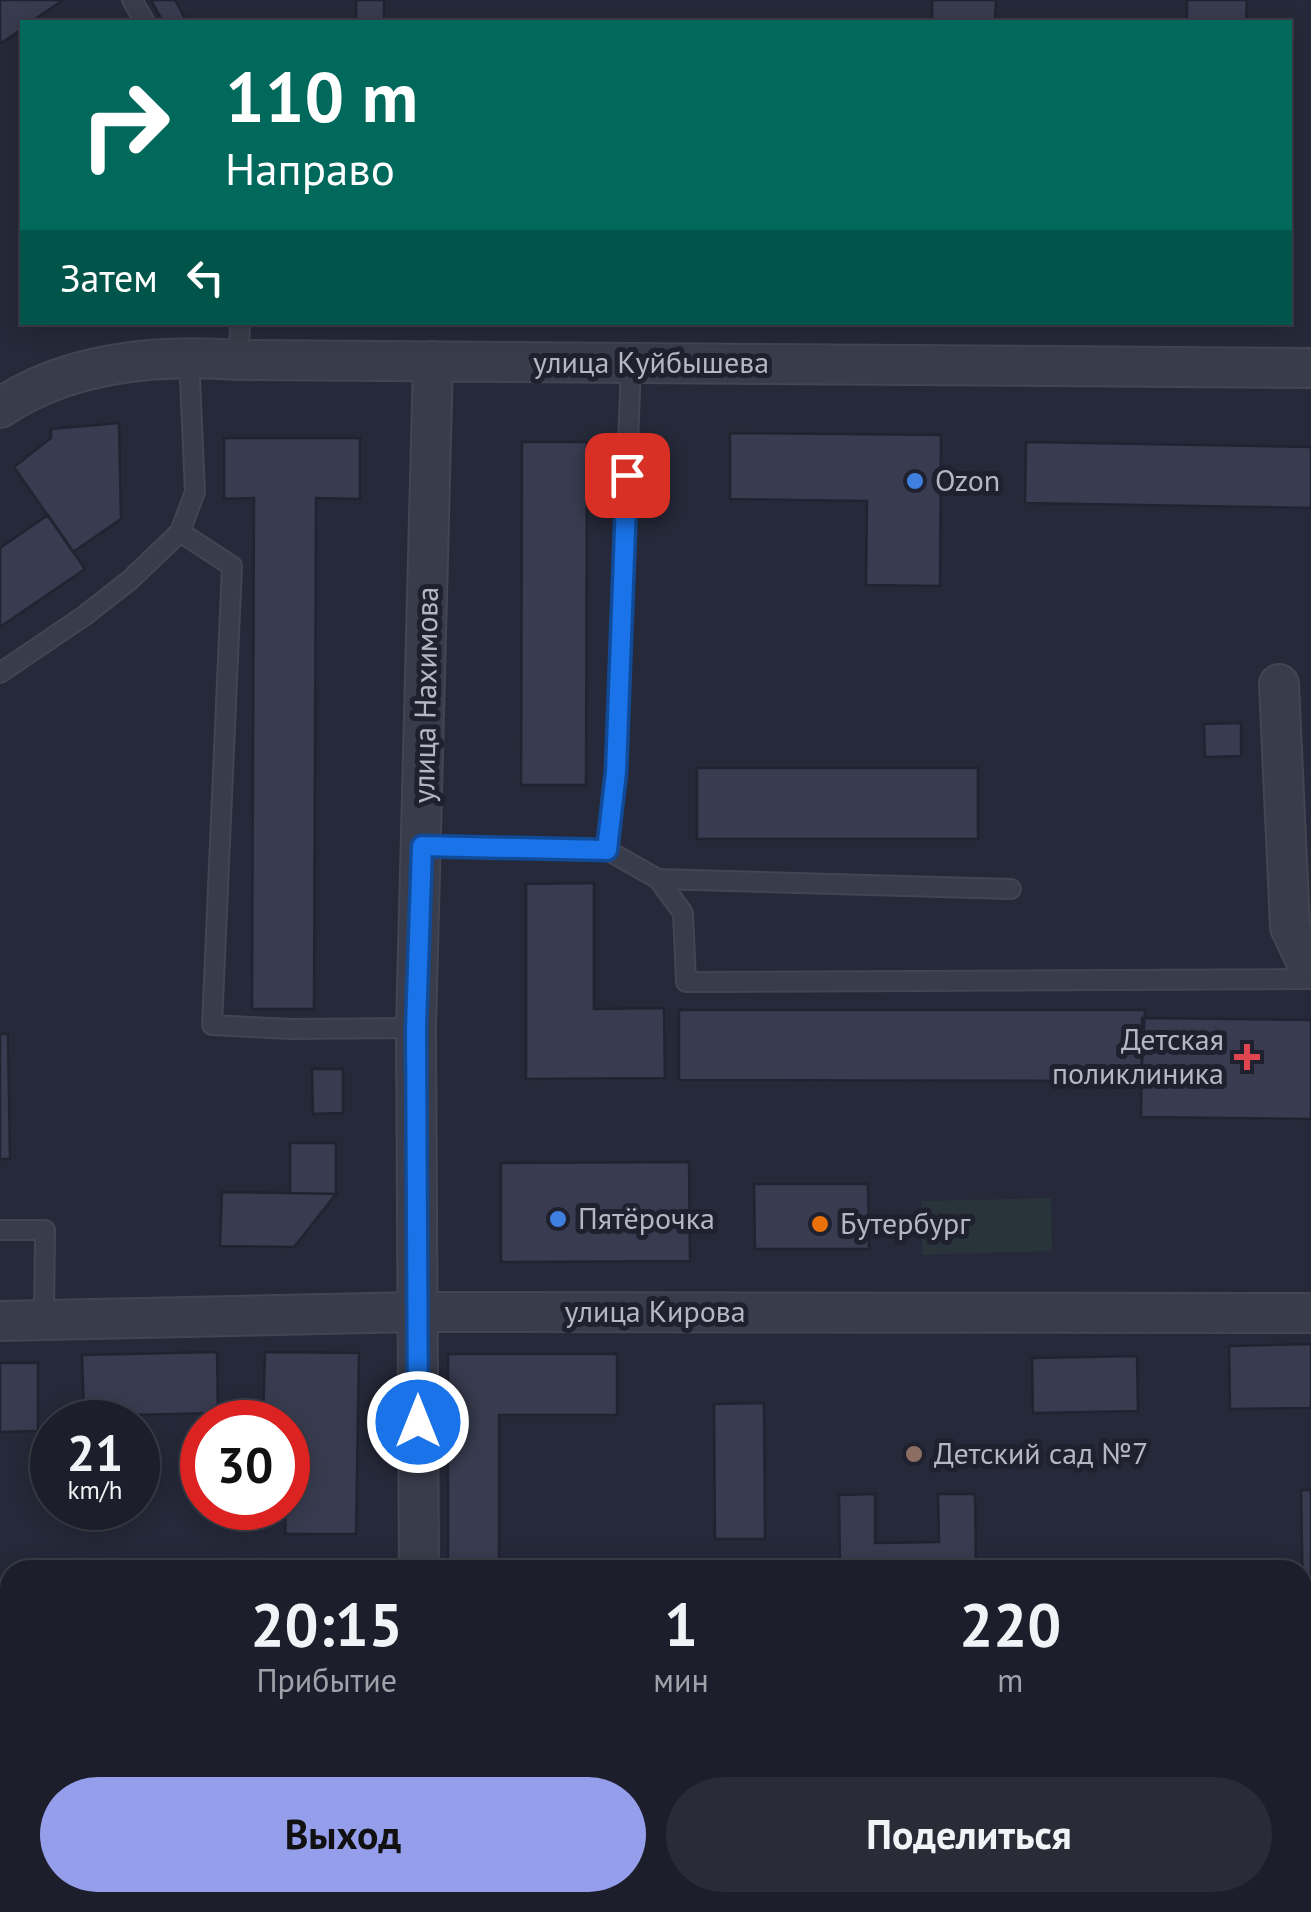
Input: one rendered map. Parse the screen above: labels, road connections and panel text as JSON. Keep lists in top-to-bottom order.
{
  "streets": {
    "street": ["улица Куйбышева", "улица Нахимова", "улица Кирова"]
  },
  "crossings": [
    ["улица Куйбышева", "улица Нахимова"],
    ["улица Нахимова", "улица Кирова"]
  ],
  "places": {
    "other": [
      "Ozon",
      "Пятёрочка",
      "Бутербург",
      "Детский сад №7"
    ],
    "health": ["Детская поликлиника"]
  },
  "page": {
    "turn": ["110 m", "Направо"],
    "then": "Затем",
    "speed": "21 km/h",
    "limit": "30",
    "eta": [
      "20:15",
      "Прибытие",
      "1",
      "мин",
      "220",
      "m"
    ],
    "buttons": ["Выход", "Поделиться"]
  }
}
